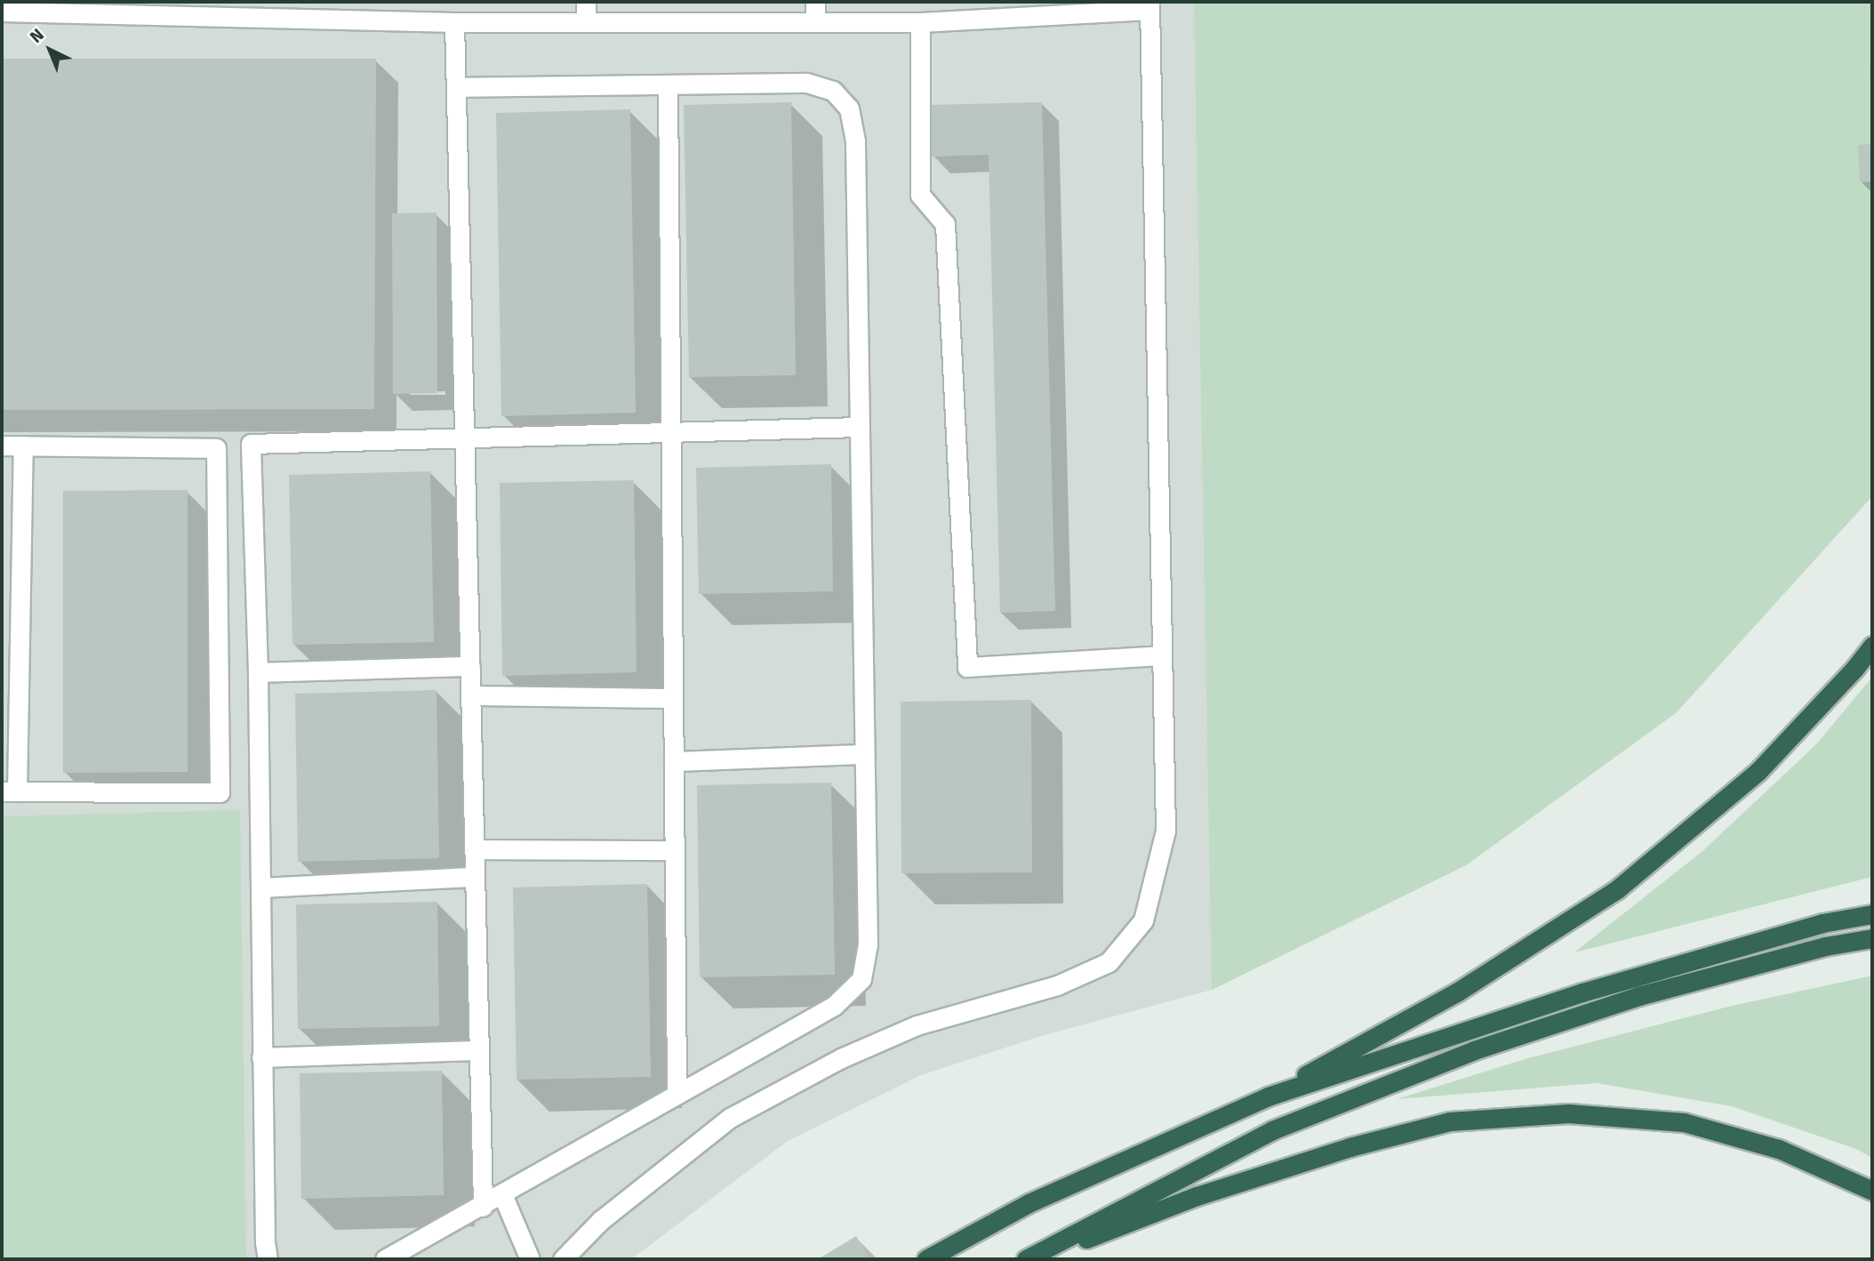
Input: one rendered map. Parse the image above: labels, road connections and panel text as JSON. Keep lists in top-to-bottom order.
{
  "north": "top left"
}
